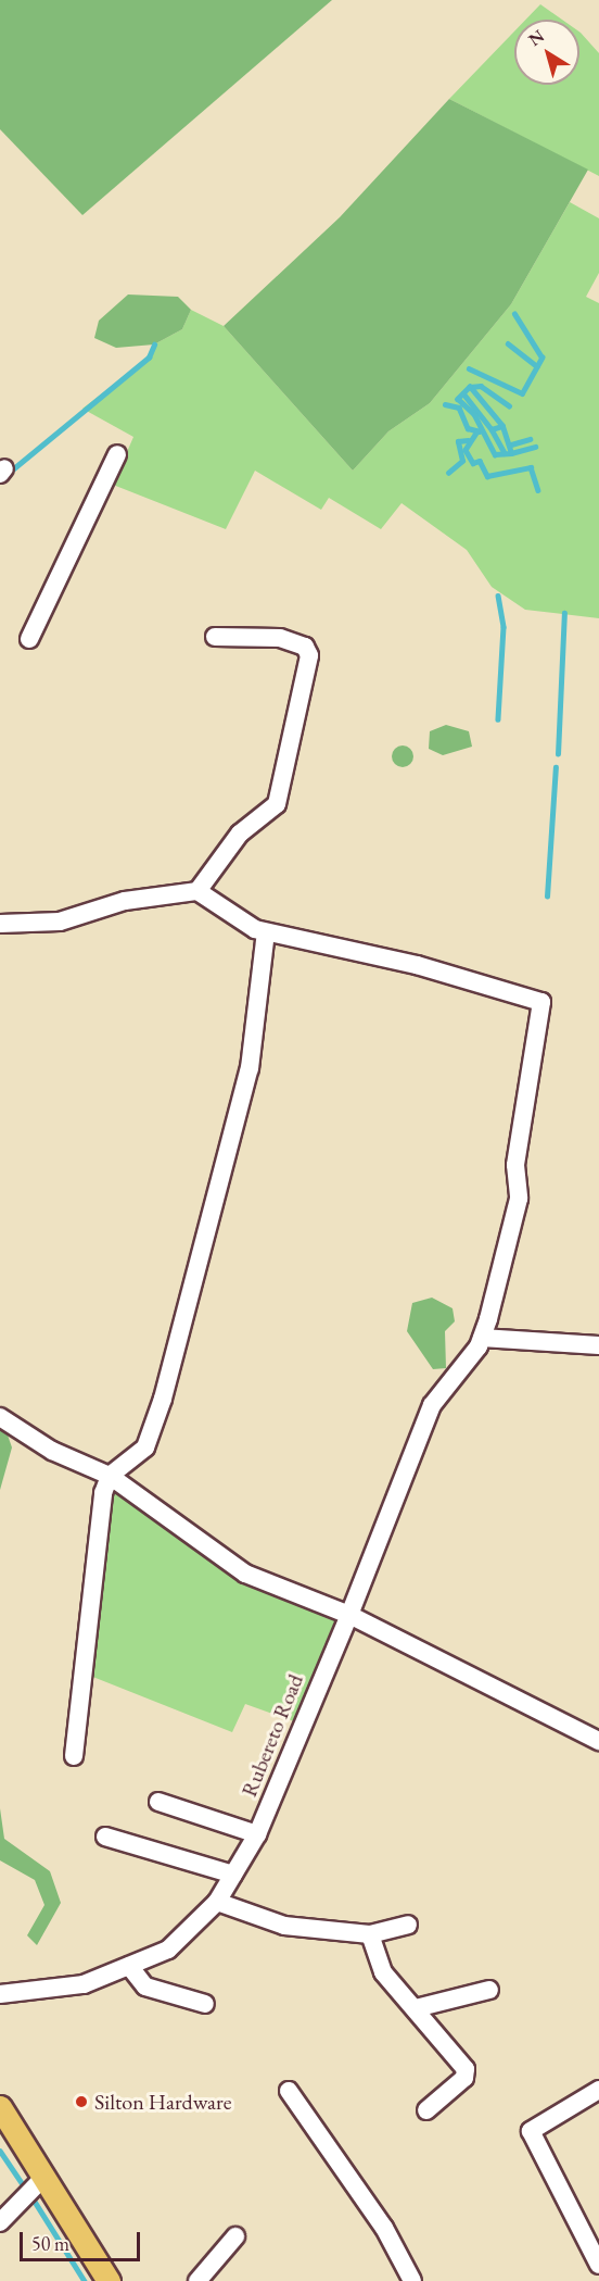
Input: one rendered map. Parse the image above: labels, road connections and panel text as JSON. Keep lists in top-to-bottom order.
{
  "streets": {
    "street": ["Rubereto Road"]
  },
  "places": ["Silton Hardware"],
  "scale_bar": "50 m",
  "north": "top left"
}
